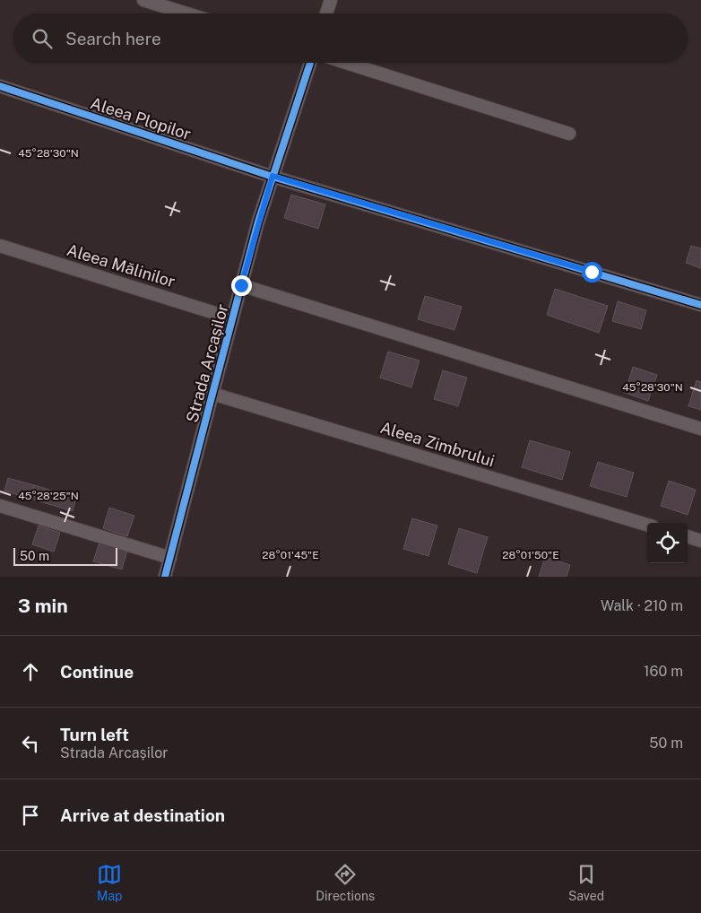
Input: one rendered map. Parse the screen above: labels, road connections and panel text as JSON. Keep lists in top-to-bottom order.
{
  "streets": {
    "street": [
      "Aleea Plopilor",
      "Aleea Mălinilor",
      "Strada Arcașilor",
      "Aleea Zimbrului"
    ]
  },
  "crossings": [
    ["Aleea Plopilor", "Strada Arcașilor"],
    ["Aleea Mălinilor", "Strada Arcașilor"],
    ["Strada Arcașilor", "Aleea Zimbrului"]
  ],
  "scale_bar": "50 m",
  "page": {
    "search": "Search here",
    "scale": "50 m",
    "heading": ["3 min", "Walk · 210 m"],
    "list": [
      ["Continue", "160 m"],
      ["Turn left", "Strada Arcașilor", "50 m"],
      "Arrive at destination"
    ],
    "nav": ["Map", "Directions", "Saved"]
  },
  "coordinates": [
    "45°28'30\"N",
    "45°28'25\"N",
    "28°01'45\"E",
    "28°01'50\"E"
  ]
}
